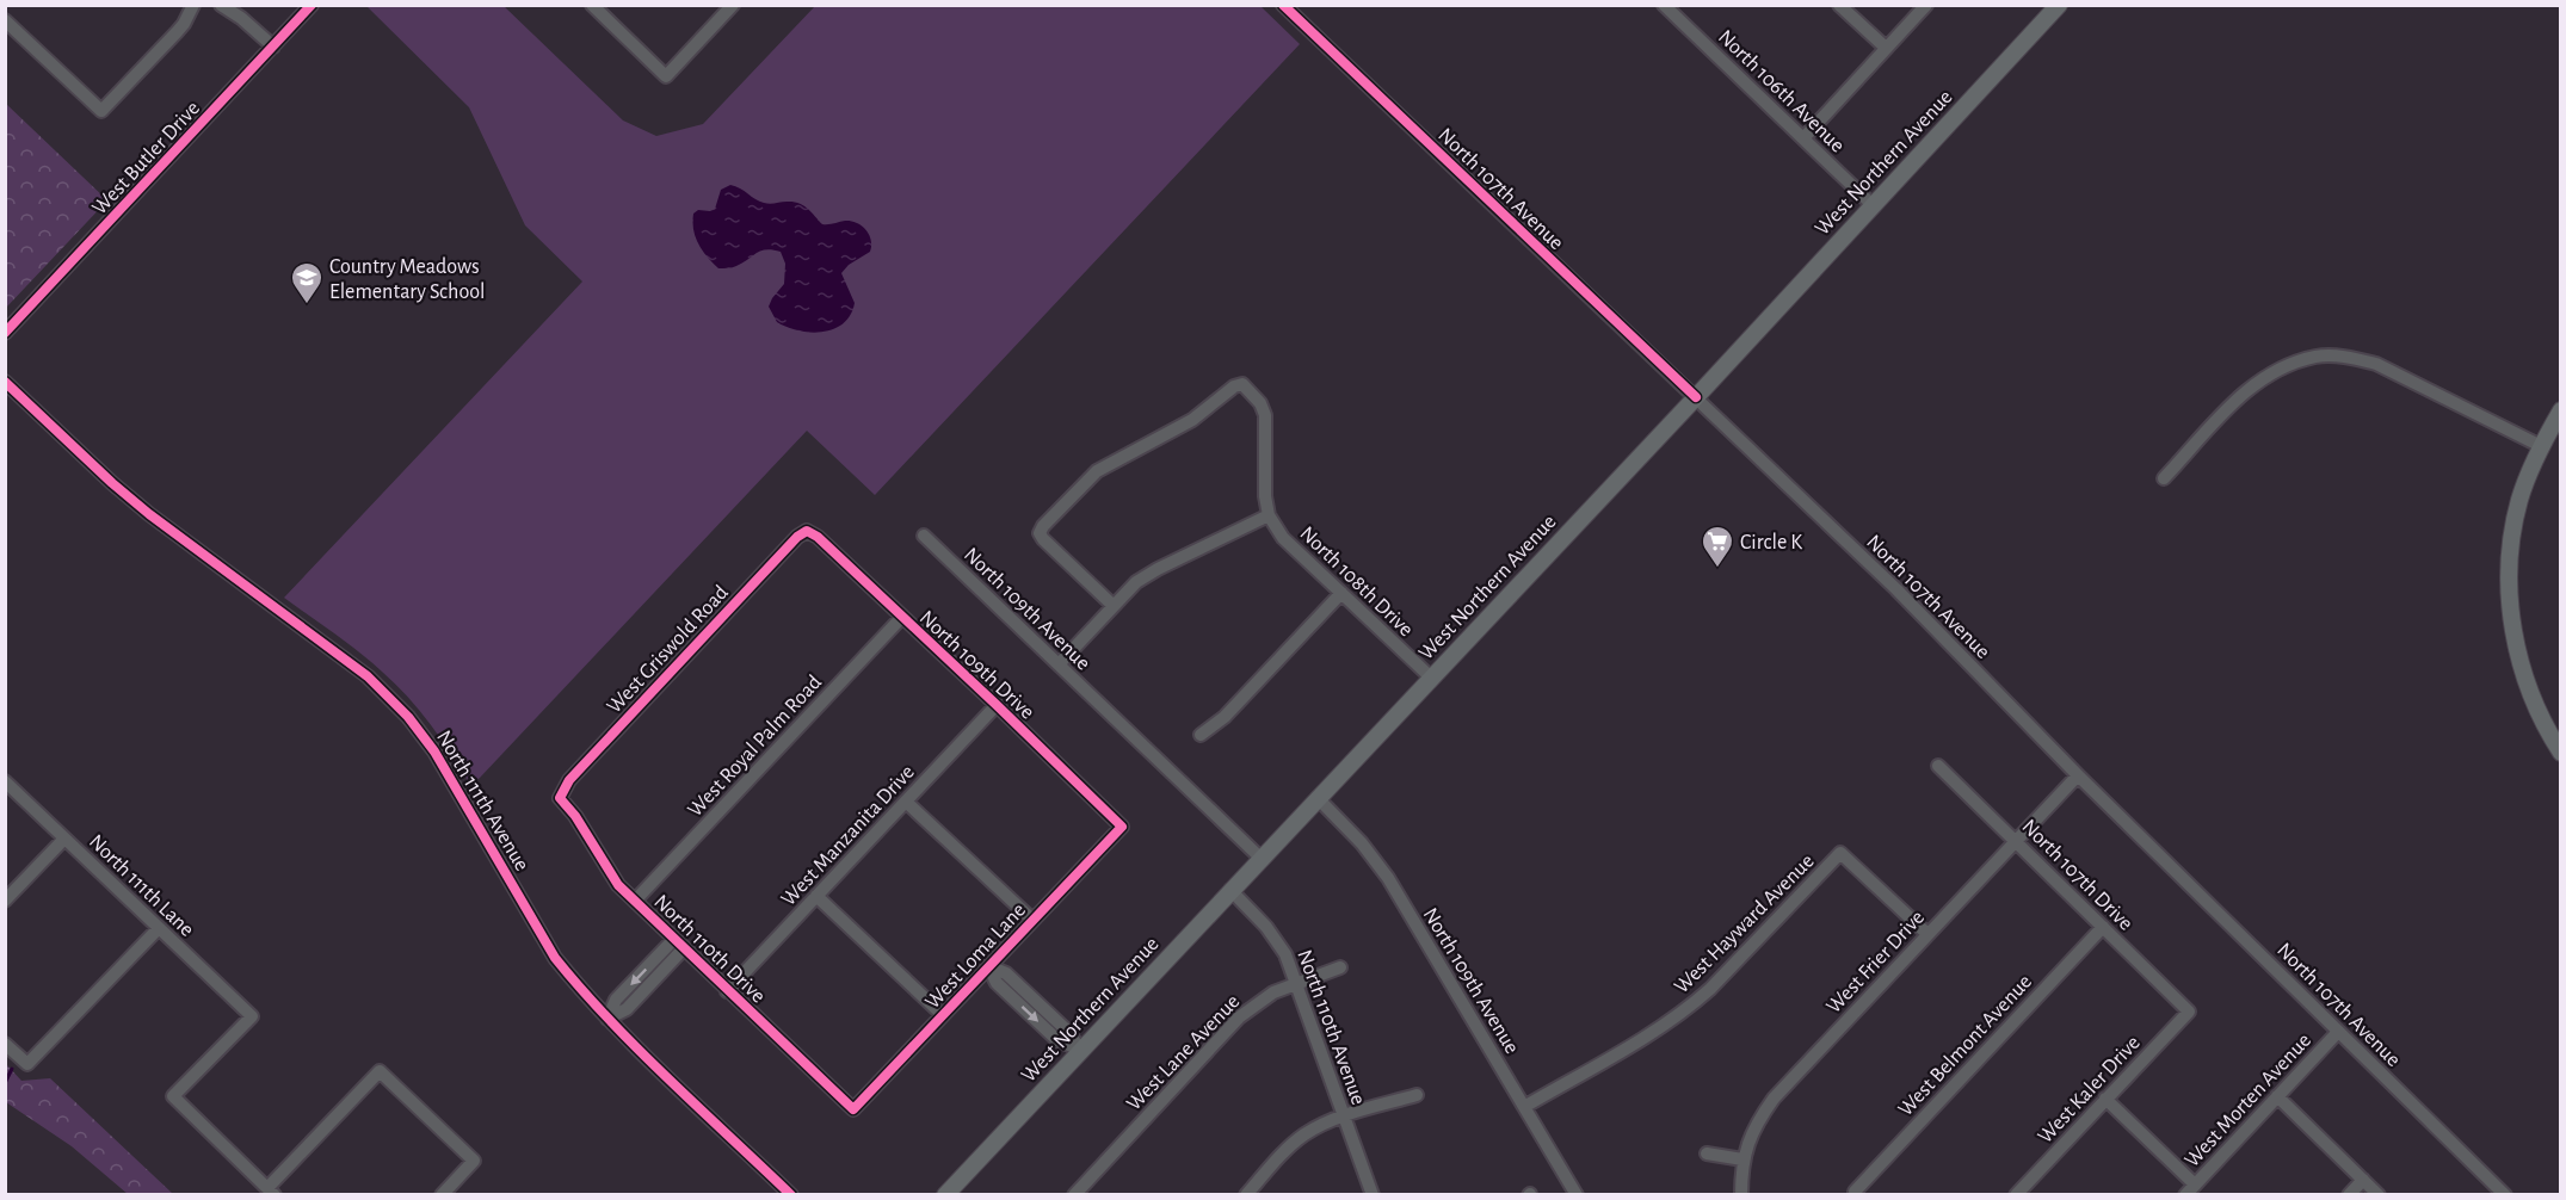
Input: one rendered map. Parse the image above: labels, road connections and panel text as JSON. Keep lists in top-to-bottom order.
{
  "streets": {
    "main road": ["West Northern Avenue"],
    "street": [
      "North 106th Avenue",
      "West Butler Drive",
      "North 107th Avenue",
      "North 108th Drive",
      "North 109th Avenue",
      "West Griswold Road",
      "North 109th Drive",
      "West Royal Palm Road",
      "North 111th Avenue",
      "West Manzanita Drive",
      "North 107th Drive",
      "North 111th Lane",
      "West Hayward Avenue",
      "North 110th Drive",
      "West Loma Lane",
      "West Frier Drive",
      "North 110th Avenue",
      "West Belmont Avenue",
      "West Lane Avenue",
      "West Kaler Drive",
      "West Morten Avenue"
    ]
  },
  "crossings": [
    ["North 106th Avenue", "West Northern Avenue"],
    ["West Northern Avenue", "North 107th Avenue"],
    ["West Northern Avenue", "North 108th Drive"],
    ["West Northern Avenue", "North 109th Avenue"],
    ["West Northern Avenue", "North 110th Avenue"],
    ["North 107th Avenue", "West Frier Drive"],
    ["North 107th Avenue", "West Morten Avenue"],
    ["North 109th Avenue", "West Hayward Avenue"],
    ["West Griswold Road", "North 109th Drive"],
    ["West Griswold Road", "North 110th Drive"],
    ["North 109th Drive", "West Royal Palm Road"],
    ["North 109th Drive", "West Manzanita Drive"],
    ["North 109th Drive", "West Loma Lane"],
    ["West Royal Palm Road", "North 110th Drive"],
    ["West Manzanita Drive", "North 110th Drive"],
    ["North 107th Drive", "West Frier Drive"],
    ["North 107th Drive", "West Belmont Avenue"],
    ["North 107th Drive", "West Kaler Drive"],
    ["West Hayward Avenue", "West Frier Drive"],
    ["North 110th Drive", "West Loma Lane"],
    ["North 110th Avenue", "West Lane Avenue"]
  ],
  "places": {
    "school or university": ["Country Meadows Elementary School"],
    "supermarket": ["Circle K"]
  }
}
